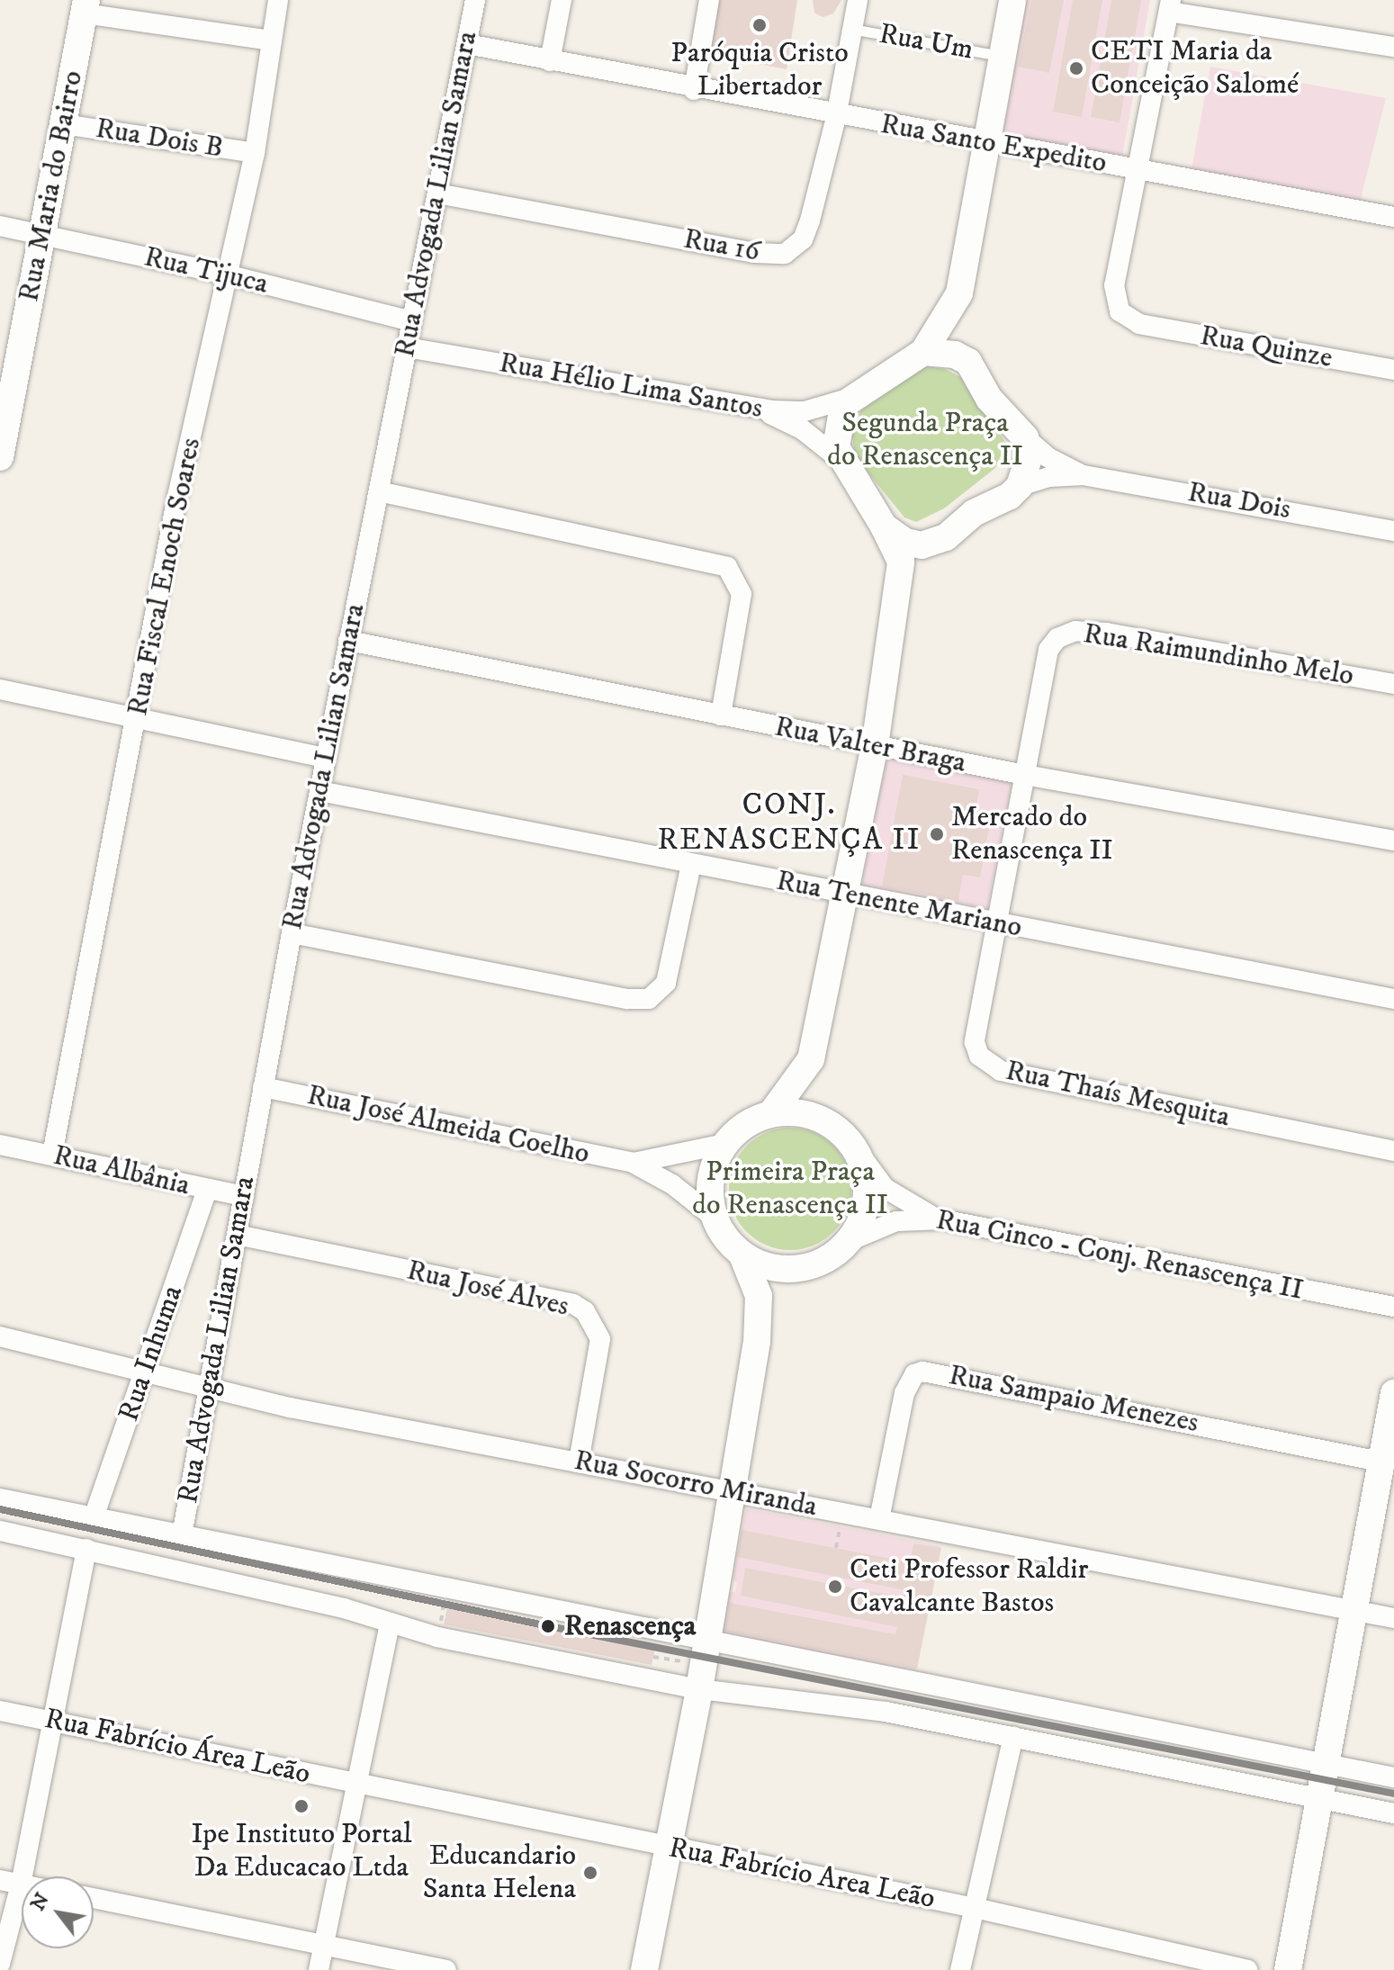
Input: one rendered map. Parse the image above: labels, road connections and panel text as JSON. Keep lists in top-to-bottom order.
{
  "streets": {
    "street": [
      "Rua Dois B",
      "Rua Santo Expedito",
      "Rua Maria do Bairro",
      "Rua Advogada Lilian Samara",
      "Rua 16",
      "Rua Tijuca",
      "Rua Quinze",
      "Rua Hélio Lima Santos",
      "Rua Dois",
      "Rua Fiscal Enoch Soares",
      "Rua Raimundinho Melo",
      "Rua Valter Braga",
      "Rua Tenente Mariano",
      "Rua Thaís Mesquita",
      "Rua José Almeida Coelho",
      "Rua Albânia",
      "Rua Cinco - Conj. Renascença II",
      "Rua José Alves",
      "Rua Inhuma",
      "Rua Sampaio Menezes",
      "Rua Socorro Miranda",
      "Rua Fabrício Área Leão",
      "Rua Fabrício Area Leão"
    ],
    "lane": ["Rua Um"]
  },
  "crossings": [
    ["Rua Um", "Rua 16"],
    ["Rua Dois B", "Rua Maria do Bairro"],
    ["Rua Dois B", "Rua Fiscal Enoch Soares"],
    ["Rua Santo Expedito", "Rua Advogada Lilian Samara"],
    ["Rua Santo Expedito", "Rua 16"],
    ["Rua Santo Expedito", "Rua Quinze"],
    ["Rua Maria do Bairro", "Rua Tijuca"],
    ["Rua Advogada Lilian Samara", "Rua 16"],
    ["Rua Advogada Lilian Samara", "Rua Tijuca"],
    ["Rua Advogada Lilian Samara", "Rua Hélio Lima Santos"],
    ["Rua Advogada Lilian Samara", "Rua Valter Braga"],
    ["Rua Advogada Lilian Samara", "Rua Tenente Mariano"],
    ["Rua Advogada Lilian Samara", "Rua José Almeida Coelho"],
    ["Rua Advogada Lilian Samara", "Rua Albânia"],
    ["Rua Advogada Lilian Samara", "Rua José Alves"],
    ["Rua Advogada Lilian Samara", "Rua Socorro Miranda"],
    ["Rua Tijuca", "Rua Fiscal Enoch Soares"],
    ["Rua Fiscal Enoch Soares", "Rua Albânia"],
    ["Rua Raimundinho Melo", "Rua Valter Braga"],
    ["Rua Raimundinho Melo", "Rua Tenente Mariano"],
    ["Rua Raimundinho Melo", "Rua Thaís Mesquita"],
    ["Rua Tenente Mariano", "Rua Thaís Mesquita"],
    ["Rua Albânia", "Rua Inhuma"],
    ["Rua José Alves", "Rua Socorro Miranda"],
    ["Rua Inhuma", "Rua Socorro Miranda"],
    ["Rua Sampaio Menezes", "Rua Socorro Miranda"],
    ["Rua Fabrício Área Leão", "Rua Fabrício Area Leão"]
  ],
  "districts": ["CONJ. RENASCENÇA II"],
  "parks": ["Segunda Praça do Renascença II", "Primeira Praça do Renascença II"],
  "places": [
    "Paróquia Cristo Libertador",
    "CETI Maria da Conceição Salomé",
    "Mercado do Renascença II",
    "Ceti Professor Raldir Cavalcante Bastos",
    "Renascença",
    "Ipe Instituto Portal Da Educacao Ltda",
    "Educandario Santa Helena"
  ],
  "north": "top left"
}
